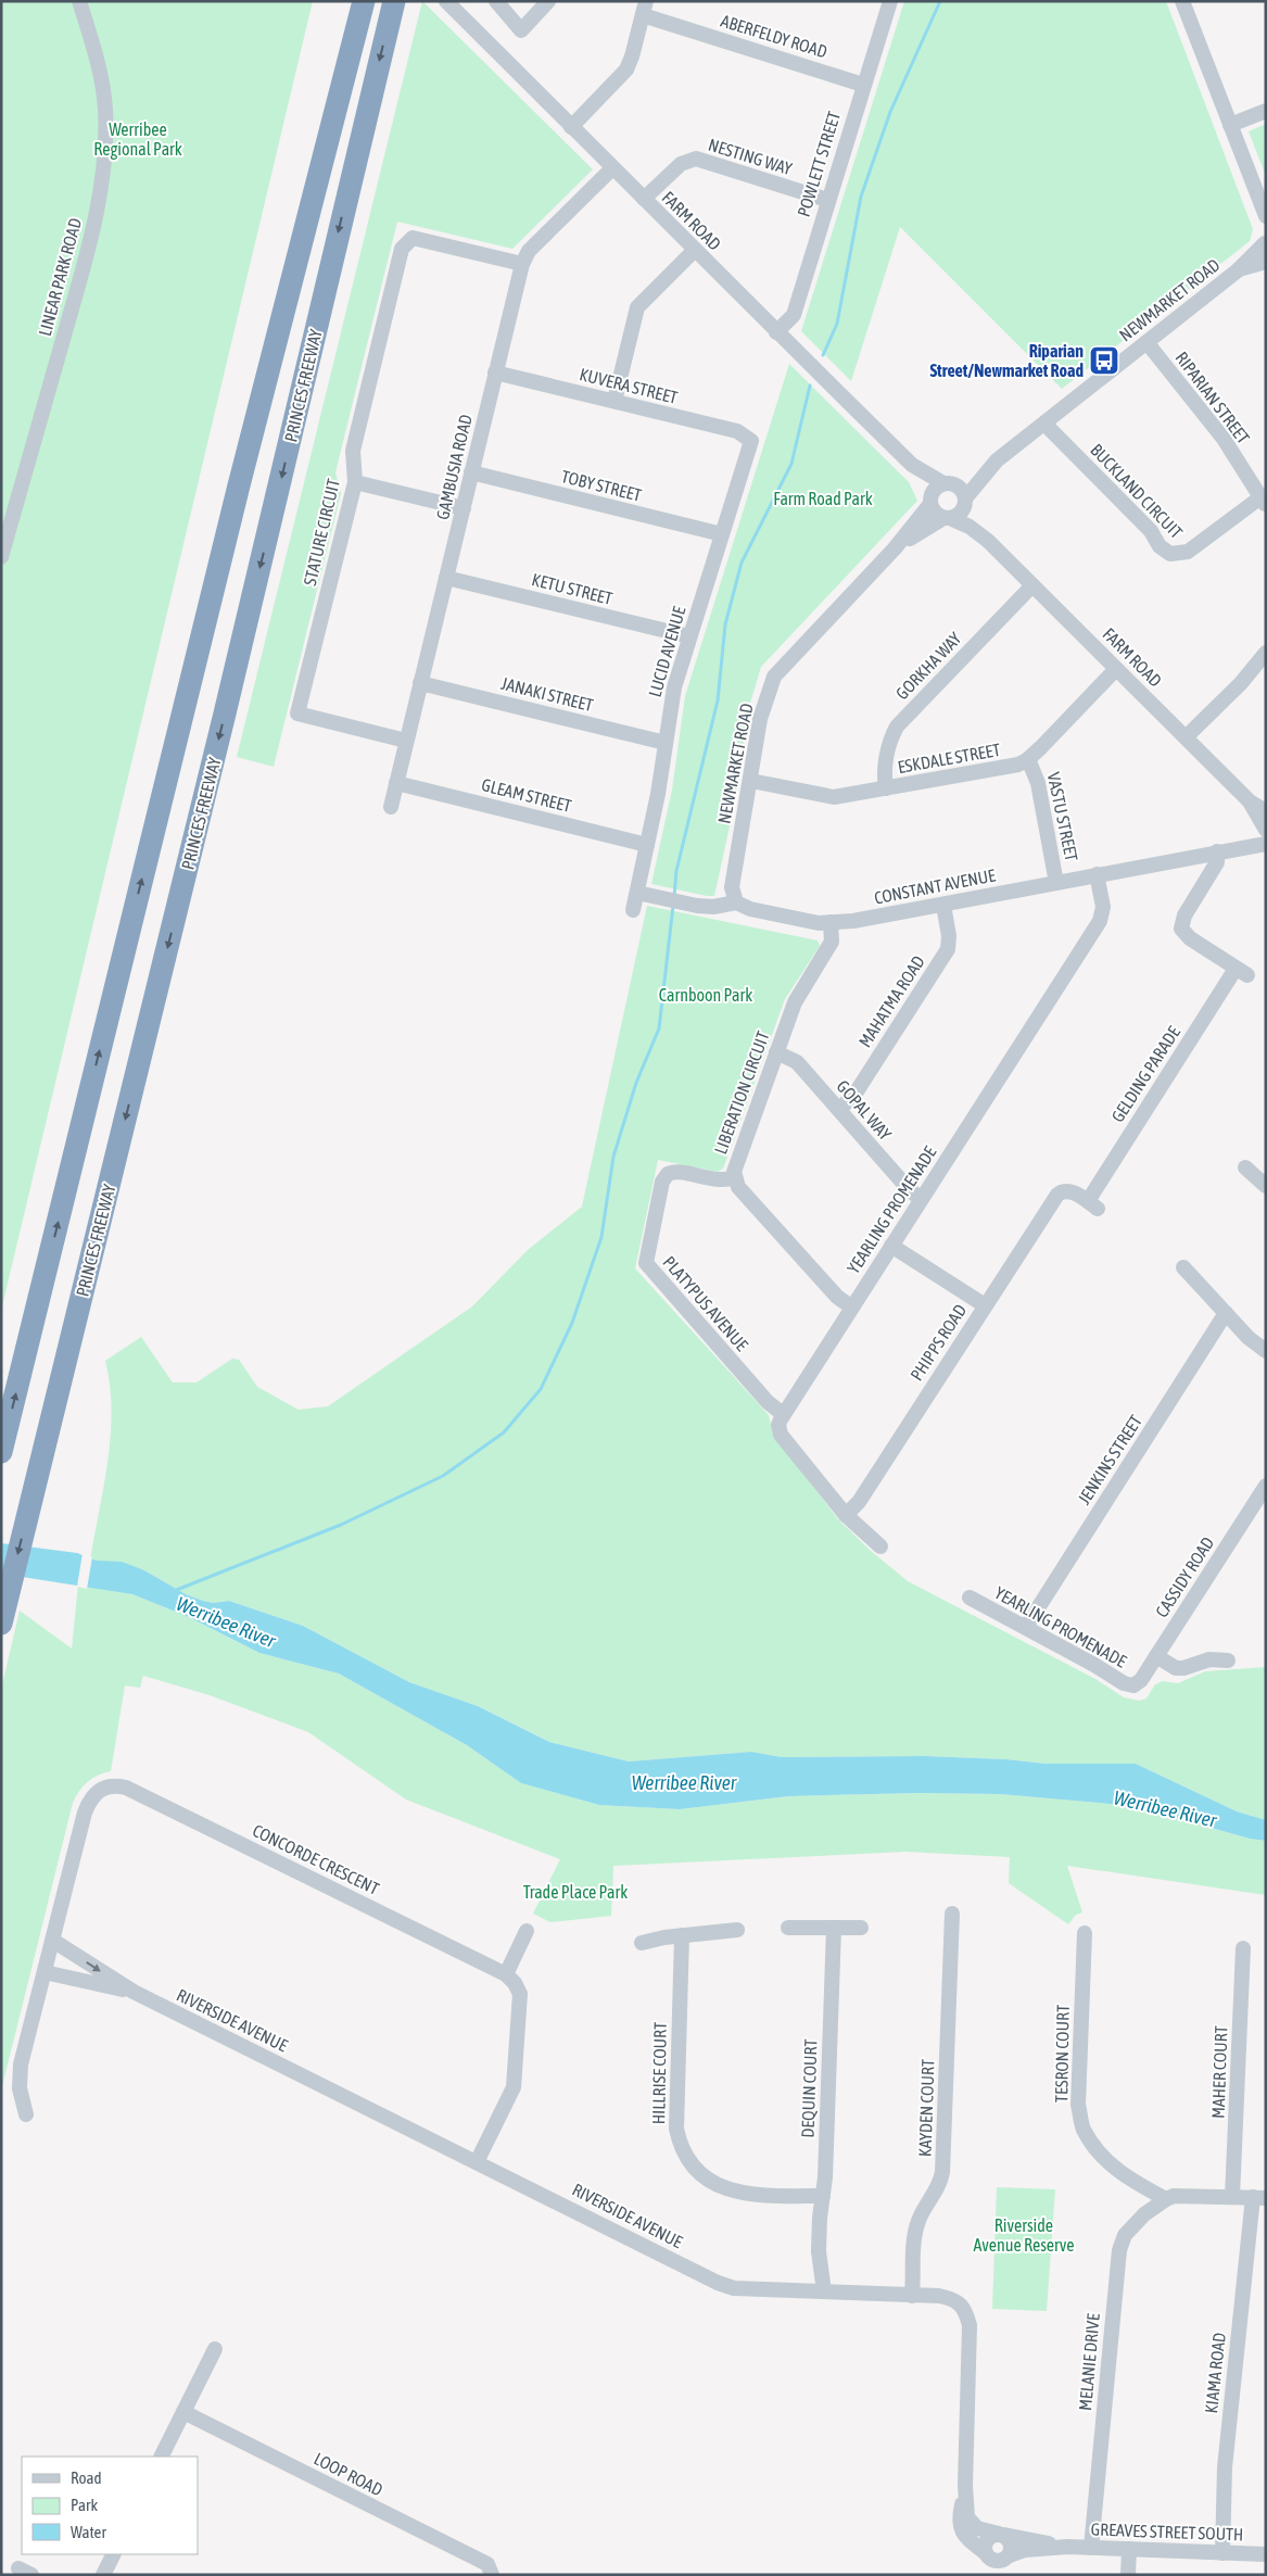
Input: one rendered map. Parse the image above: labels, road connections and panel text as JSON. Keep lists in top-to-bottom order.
{
  "streets": {
    "highway": ["PRINCES FREEWAY"],
    "street": [
      "ABERFELDY ROAD",
      "NESTING WAY",
      "POWLETT STREET",
      "FARM ROAD",
      "LINEAR PARK ROAD",
      "NEWMARKET ROAD",
      "KUVERA STREET",
      "RIPARIAN STREET",
      "GAMBUSIA ROAD",
      "TOBY STREET",
      "BUCKLAND CIRCUIT",
      "STATURE CIRCUIT",
      "KETU STREET",
      "LUCID AVENUE",
      "GORKHA WAY",
      "JANAKI STREET",
      "ESKDALE STREET",
      "GLEAM STREET",
      "VASTU STREET",
      "CONSTANT AVENUE",
      "MAHATMA ROAD",
      "GELDING PARADE",
      "LIBERATION CIRCUIT",
      "GOPAL WAY",
      "YEARLING PROMENADE",
      "PLATYPUS AVENUE",
      "PHIPPS ROAD",
      "JENKINS STREET",
      "CASSIDY ROAD",
      "CONCORDE CRESCENT",
      "RIVERSIDE AVENUE",
      "TESRON COURT",
      "MAHER COURT",
      "HILLRISE COURT",
      "DEQUIN COURT",
      "KAYDEN COURT",
      "MELANIE DRIVE",
      "KIAMA ROAD",
      "LOOP ROAD",
      "GREAVES STREET SOUTH"
    ]
  },
  "crossings": [
    ["ABERFELDY ROAD", "POWLETT STREET"],
    ["NESTING WAY", "POWLETT STREET"],
    ["NESTING WAY", "FARM ROAD"],
    ["POWLETT STREET", "FARM ROAD"],
    ["FARM ROAD", "NEWMARKET ROAD"],
    ["FARM ROAD", "GAMBUSIA ROAD"],
    ["FARM ROAD", "GORKHA WAY"],
    ["FARM ROAD", "ESKDALE STREET"],
    ["NEWMARKET ROAD", "RIPARIAN STREET"],
    ["NEWMARKET ROAD", "BUCKLAND CIRCUIT"],
    ["NEWMARKET ROAD", "ESKDALE STREET"],
    ["NEWMARKET ROAD", "CONSTANT AVENUE"],
    ["KUVERA STREET", "GAMBUSIA ROAD"],
    ["KUVERA STREET", "LUCID AVENUE"],
    ["RIPARIAN STREET", "BUCKLAND CIRCUIT"],
    ["GAMBUSIA ROAD", "TOBY STREET"],
    ["GAMBUSIA ROAD", "STATURE CIRCUIT"],
    ["GAMBUSIA ROAD", "KETU STREET"],
    ["GAMBUSIA ROAD", "JANAKI STREET"],
    ["GAMBUSIA ROAD", "GLEAM STREET"],
    ["TOBY STREET", "LUCID AVENUE"],
    ["KETU STREET", "LUCID AVENUE"],
    ["LUCID AVENUE", "JANAKI STREET"],
    ["LUCID AVENUE", "GLEAM STREET"],
    ["LUCID AVENUE", "CONSTANT AVENUE"],
    ["GORKHA WAY", "ESKDALE STREET"],
    ["ESKDALE STREET", "VASTU STREET"],
    ["VASTU STREET", "CONSTANT AVENUE"],
    ["CONSTANT AVENUE", "MAHATMA ROAD"],
    ["CONSTANT AVENUE", "GELDING PARADE"],
    ["CONSTANT AVENUE", "LIBERATION CIRCUIT"],
    ["CONSTANT AVENUE", "YEARLING PROMENADE"],
    ["MAHATMA ROAD", "GOPAL WAY"],
    ["GELDING PARADE", "PHIPPS ROAD"],
    ["LIBERATION CIRCUIT", "GOPAL WAY"],
    ["LIBERATION CIRCUIT", "YEARLING PROMENADE"],
    ["LIBERATION CIRCUIT", "PLATYPUS AVENUE"],
    ["GOPAL WAY", "YEARLING PROMENADE"],
    ["YEARLING PROMENADE", "PLATYPUS AVENUE"],
    ["YEARLING PROMENADE", "JENKINS STREET"],
    ["YEARLING PROMENADE", "CASSIDY ROAD"],
    ["CONCORDE CRESCENT", "RIVERSIDE AVENUE"],
    ["RIVERSIDE AVENUE", "DEQUIN COURT"],
    ["RIVERSIDE AVENUE", "KAYDEN COURT"],
    ["RIVERSIDE AVENUE", "GREAVES STREET SOUTH"],
    ["TESRON COURT", "MELANIE DRIVE"],
    ["HILLRISE COURT", "DEQUIN COURT"],
    ["MELANIE DRIVE", "GREAVES STREET SOUTH"],
    ["KIAMA ROAD", "GREAVES STREET SOUTH"]
  ],
  "water": ["Werribee River"],
  "parks": [
    "Werribee Regional Park",
    "Farm Road Park",
    "Carnboon Park",
    "Trade Place Park",
    "Riverside Avenue Reserve"
  ],
  "places": {
    "bus stop": ["Riparian Street/Newmarket Road"]
  },
  "legend": ["Road", "Park", "Water"]
}
